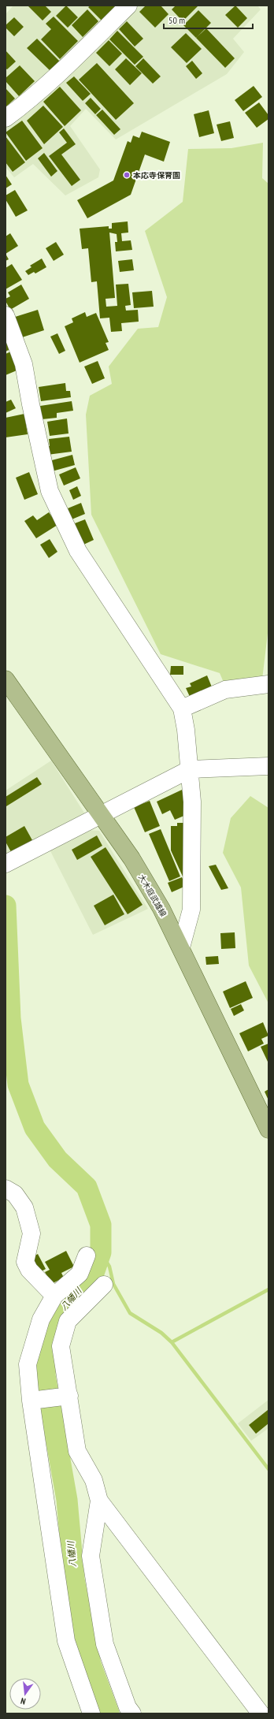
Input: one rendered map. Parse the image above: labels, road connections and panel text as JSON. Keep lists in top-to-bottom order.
{
  "streets": {
    "main road": ["大木庭武雄線"]
  },
  "water": ["八幡川"],
  "places": ["本応寺保育園"],
  "scale_bar": "50 m",
  "north": "bottom"
}
